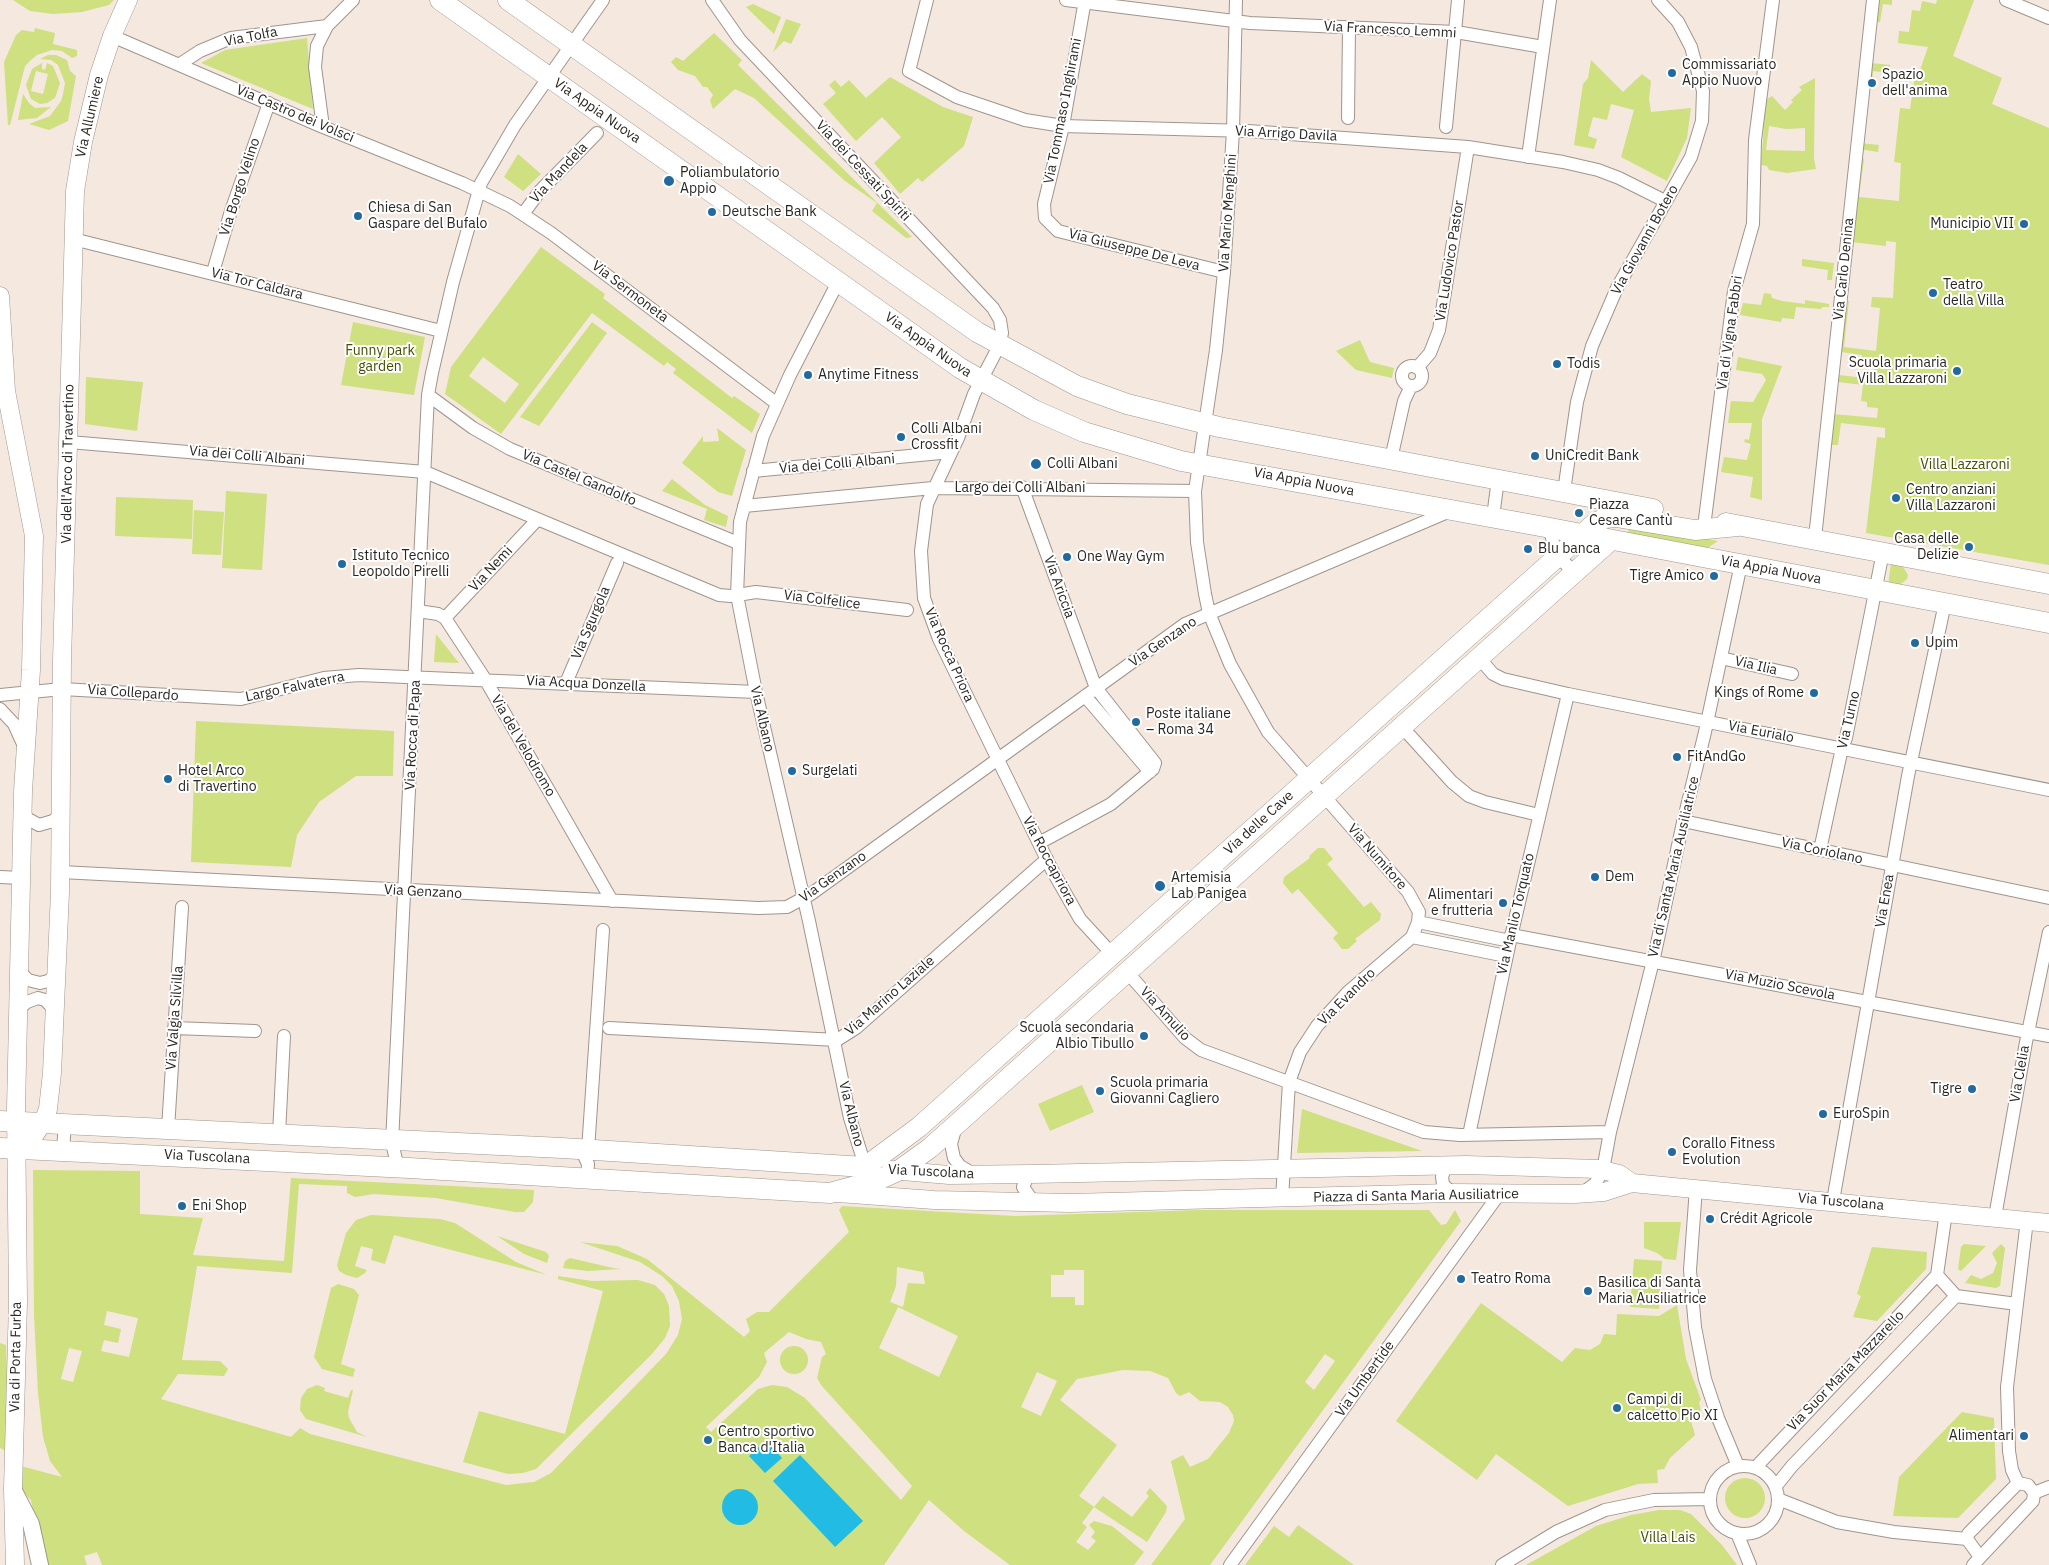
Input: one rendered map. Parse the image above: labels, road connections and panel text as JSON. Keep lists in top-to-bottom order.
{
  "streets": {
    "main road": [
      "Via Appia Nuova",
      "Via Allumiere",
      "Via dell'Arco di Travertino",
      "Via delle Cave",
      "Via Tuscolana",
      "Piazza di Santa Maria Ausiliatrice",
      "Via di Porta Furba"
    ],
    "street": [
      "Via Francesco Lemmi",
      "Via Tolfa",
      "Via Tommaso Inghirami",
      "Via Castro dei Volsci",
      "Via Arrigo Davila",
      "Via dei Cessati Spiriti",
      "Via Mandela",
      "Via Borgo Velino",
      "Via Mario Menghini",
      "Via Giovanni Botero",
      "Via Giuseppe De Leva",
      "Via Ludovico Pastor",
      "Via Carlo Denina",
      "Via Tor Caldara",
      "Via Sermoneta",
      "Via di Vigna Fabbri",
      "Via dei Colli Albani",
      "Via Castel Gandolfo",
      "Largo dei Colli Albani",
      "Via Nemi",
      "Via Ariccia",
      "Via Colfelice",
      "Via Sgurgola",
      "Via Genzano",
      "Via Rocca Priora",
      "Via Ilia",
      "Via Acqua Donzella",
      "Largo Falvaterra",
      "Via Collepardo",
      "Via Albano",
      "Via Turno",
      "Via Eurialo",
      "Via Rocca di Papa",
      "Via del Velodromo",
      "Via Coriolano",
      "Via Numitore",
      "Via Roccapriora",
      "Via di Santa Maria Ausiliatrice",
      "Via Enea",
      "Via Manlio Torquato",
      "Via Muzio Scevola",
      "Via Marino Laziale",
      "Via Evandro",
      "Via Amulio",
      "Via Valgia Silvilla",
      "Via Clelia",
      "Via Suor Maria Mazzarello",
      "Via Umbertide"
    ]
  },
  "crossings": [
    ["Via Francesco Lemmi", "Via Tommaso Inghirami"],
    ["Via Francesco Lemmi", "Via Mario Menghini"],
    ["Via Tolfa", "Via Castro dei Volsci"],
    ["Via Appia Nuova", "Via Mario Menghini"],
    ["Via Appia Nuova", "Largo dei Colli Albani"],
    ["Via Appia Nuova", "Via Genzano"],
    ["Via Appia Nuova", "Via Albano"],
    ["Via Appia Nuova", "Via Turno"],
    ["Via Appia Nuova", "Via Rocca di Papa"],
    ["Via Appia Nuova", "Via delle Cave"],
    ["Via Appia Nuova", "Via di Santa Maria Ausiliatrice"],
    ["Via Appia Nuova", "Via Enea"],
    ["Via Tommaso Inghirami", "Via Arrigo Davila"],
    ["Via Tommaso Inghirami", "Via Giuseppe De Leva"],
    ["Via Castro dei Volsci", "Via Allumiere"],
    ["Via Castro dei Volsci", "Via Borgo Velino"],
    ["Via Castro dei Volsci", "Via Sermoneta"],
    ["Via Castro dei Volsci", "Via Rocca di Papa"],
    ["Via Allumiere", "Via Tor Caldara"],
    ["Via Allumiere", "Via dell'Arco di Travertino"],
    ["Via Arrigo Davila", "Via Mario Menghini"],
    ["Via Arrigo Davila", "Via Giovanni Botero"],
    ["Via Arrigo Davila", "Via Ludovico Pastor"],
    ["Via dei Cessati Spiriti", "Largo dei Colli Albani"],
    ["Via Mandela", "Via Sermoneta"],
    ["Via Borgo Velino", "Via Tor Caldara"],
    ["Via Mario Menghini", "Via Giuseppe De Leva"],
    ["Via Tor Caldara", "Via dell'Arco di Travertino"],
    ["Via Tor Caldara", "Via Rocca di Papa"],
    ["Via Sermoneta", "Via Albano"],
    ["Via Sermoneta", "Via Rocca di Papa"],
    ["Via dei Colli Albani", "Via dell'Arco di Travertino"],
    ["Via dei Colli Albani", "Largo dei Colli Albani"],
    ["Via dei Colli Albani", "Via Albano"],
    ["Via dei Colli Albani", "Via Rocca di Papa"],
    ["Via dell'Arco di Travertino", "Via Genzano"],
    ["Via dell'Arco di Travertino", "Via Collepardo"],
    ["Via dell'Arco di Travertino", "Via Tuscolana"],
    ["Via Castel Gandolfo", "Via Albano"],
    ["Via Castel Gandolfo", "Via Rocca di Papa"],
    ["Largo dei Colli Albani", "Via Ariccia"],
    ["Largo dei Colli Albani", "Via Rocca Priora"],
    ["Largo dei Colli Albani", "Via Numitore"],
    ["Via Nemi", "Via del Velodromo"],
    ["Via Ariccia", "Via Genzano"],
    ["Via Colfelice", "Via Albano"],
    ["Via Sgurgola", "Via Acqua Donzella"],
    ["Via Genzano", "Via Rocca Priora"],
    ["Via Genzano", "Via Albano"],
    ["Via Genzano", "Via Rocca di Papa"],
    ["Via Genzano", "Via del Velodromo"],
    ["Via Genzano", "Via Numitore"],
    ["Via Genzano", "Via Roccapriora"],
    ["Via Rocca Priora", "Via Roccapriora"],
    ["Via Ilia", "Via di Santa Maria Ausiliatrice"],
    ["Via Acqua Donzella", "Largo Falvaterra"],
    ["Via Acqua Donzella", "Via Albano"],
    ["Via Acqua Donzella", "Via Rocca di Papa"],
    ["Via Acqua Donzella", "Via del Velodromo"],
    ["Largo Falvaterra", "Via Collepardo"],
    ["Largo Falvaterra", "Via Rocca di Papa"],
    ["Via Albano", "Via delle Cave"],
    ["Via Albano", "Via Marino Laziale"],
    ["Via Albano", "Via Tuscolana"],
    ["Via Turno", "Via Eurialo"],
    ["Via Turno", "Via Coriolano"],
    ["Via Eurialo", "Via delle Cave"],
    ["Via Eurialo", "Via di Santa Maria Ausiliatrice"],
    ["Via Eurialo", "Via Enea"],
    ["Via Eurialo", "Via Manlio Torquato"],
    ["Via Rocca di Papa", "Via Tuscolana"],
    ["Via delle Cave", "Via Numitore"],
    ["Via delle Cave", "Via Roccapriora"],
    ["Via delle Cave", "Via Amulio"],
    ["Via delle Cave", "Via Tuscolana"],
    ["Via Coriolano", "Via di Santa Maria Ausiliatrice"],
    ["Via Coriolano", "Via Enea"],
    ["Via Numitore", "Via Muzio Scevola"],
    ["Via Numitore", "Via Evandro"],
    ["Via Roccapriora", "Via Marino Laziale"],
    ["Via di Santa Maria Ausiliatrice", "Via Muzio Scevola"],
    ["Via di Santa Maria Ausiliatrice", "Via Tuscolana"],
    ["Via di Santa Maria Ausiliatrice", "Piazza di Santa Maria Ausiliatrice"],
    ["Via Enea", "Via Muzio Scevola"],
    ["Via Enea", "Via Tuscolana"],
    ["Via Manlio Torquato", "Via Muzio Scevola"],
    ["Via Muzio Scevola", "Via Evandro"],
    ["Via Muzio Scevola", "Via Clelia"],
    ["Via Evandro", "Via Amulio"],
    ["Via Valgia Silvilla", "Via Tuscolana"],
    ["Via Clelia", "Via Tuscolana"],
    ["Via Tuscolana", "Piazza di Santa Maria Ausiliatrice"],
    ["Via Tuscolana", "Via di Porta Furba"],
    ["Piazza di Santa Maria Ausiliatrice", "Via Umbertide"]
  ],
  "parks": ["Funny park garden", "Villa Lazzaroni", "Villa Lais"],
  "places": [
    "Commissariato Appio Nuovo",
    "Spazio dell'anima",
    "Poliambulatorio Appio",
    "Deutsche Bank",
    "Chiesa di San Gaspare del Bufalo",
    "Municipio VII",
    "Teatro della Villa",
    "Todis",
    "Scuola primaria Villa Lazzaroni",
    "Anytime Fitness",
    "Colli Albani Crossfit",
    "UniCredit Bank",
    "Colli Albani",
    "Centro anziani Villa Lazzaroni",
    "Piazza Cesare Cantù",
    "Casa delle Delizie",
    "Blu banca",
    "One Way Gym",
    "Istituto Tecnico Leopoldo Pirelli",
    "Tigre Amico",
    "Upim",
    "Kings of Rome",
    "Poste italiane – Roma 34",
    "FitAndGo",
    "Surgelati",
    "Hotel Arco di Travertino",
    "Dem",
    "Artemisia Lab Panigea",
    "Alimentari e frutteria",
    "Scuola secondaria Albio Tibullo",
    "Tigre",
    "Scuola primaria Giovanni Cagliero",
    "EuroSpin",
    "Corallo Fitness Evolution",
    "Eni Shop",
    "Crédit Agricole",
    "Teatro Roma",
    "Basilica di Santa Maria Ausiliatrice",
    "Campi di calcetto Pio XI",
    "Alimentari",
    "Centro sportivo Banca d'Italia"
  ]
}
